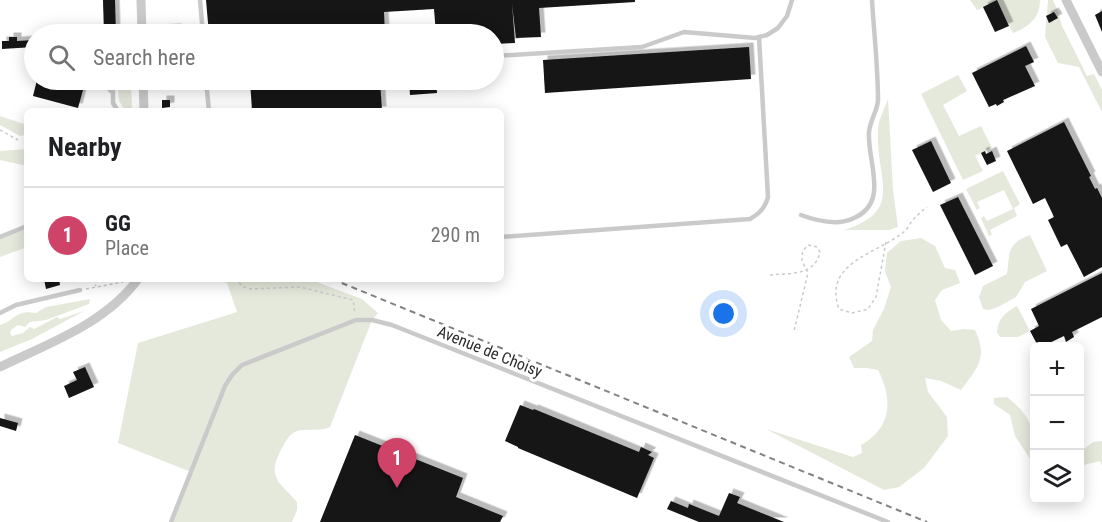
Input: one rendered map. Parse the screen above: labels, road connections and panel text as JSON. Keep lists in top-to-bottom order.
{
  "streets": {
    "lane": ["Avenue de Choisy"]
  },
  "page": {
    "search": "Search here",
    "heading": "Nearby",
    "list": [
      {
        "mark": "1",
        "name": "GG",
        "note": "Place",
        "value": "290 m"
      }
    ],
    "map_buttons": ["+", "−"],
    "pins": "1"
  }
}
